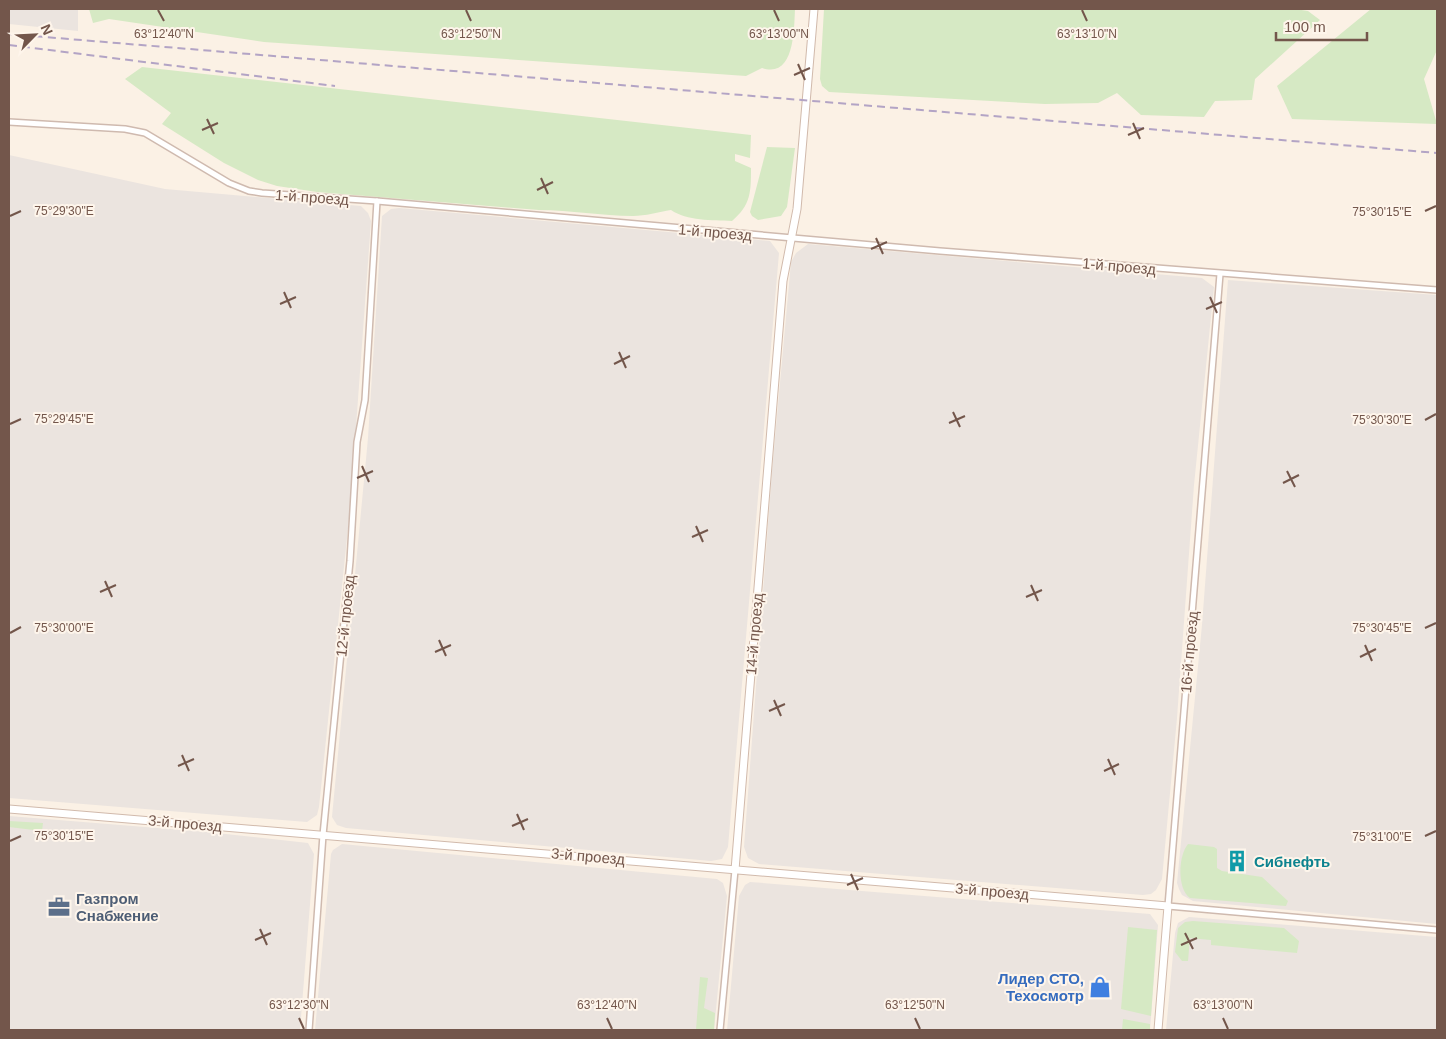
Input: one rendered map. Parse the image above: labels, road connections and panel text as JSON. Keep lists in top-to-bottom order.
{
  "streets": {
    "street": [
      "1-й проезд",
      "12-й проезд",
      "14-й проезд",
      "16-й проезд",
      "3-й проезд"
    ]
  },
  "crossings": [
    ["1-й проезд", "12-й проезд"],
    ["1-й проезд", "14-й проезд"],
    ["1-й проезд", "16-й проезд"],
    ["12-й проезд", "3-й проезд"],
    ["14-й проезд", "3-й проезд"],
    ["16-й проезд", "3-й проезд"]
  ],
  "places": {
    "building": ["Сибнефть"],
    "office": ["Газпром Снабжение"],
    "shop": ["Лидер СТО, Техосмотр"]
  },
  "scale_bar": "100 m",
  "north": "top right",
  "coordinates": [
    "63°12'40\"N",
    "63°12'50\"N",
    "63°13'00\"N",
    "63°13'10\"N",
    "75°29'30\"E",
    "75°30'15\"E",
    "75°29'45\"E",
    "75°30'30\"E",
    "75°30'00\"E",
    "75°30'45\"E",
    "75°31'00\"E",
    "63°12'30\"N"
  ]
}
